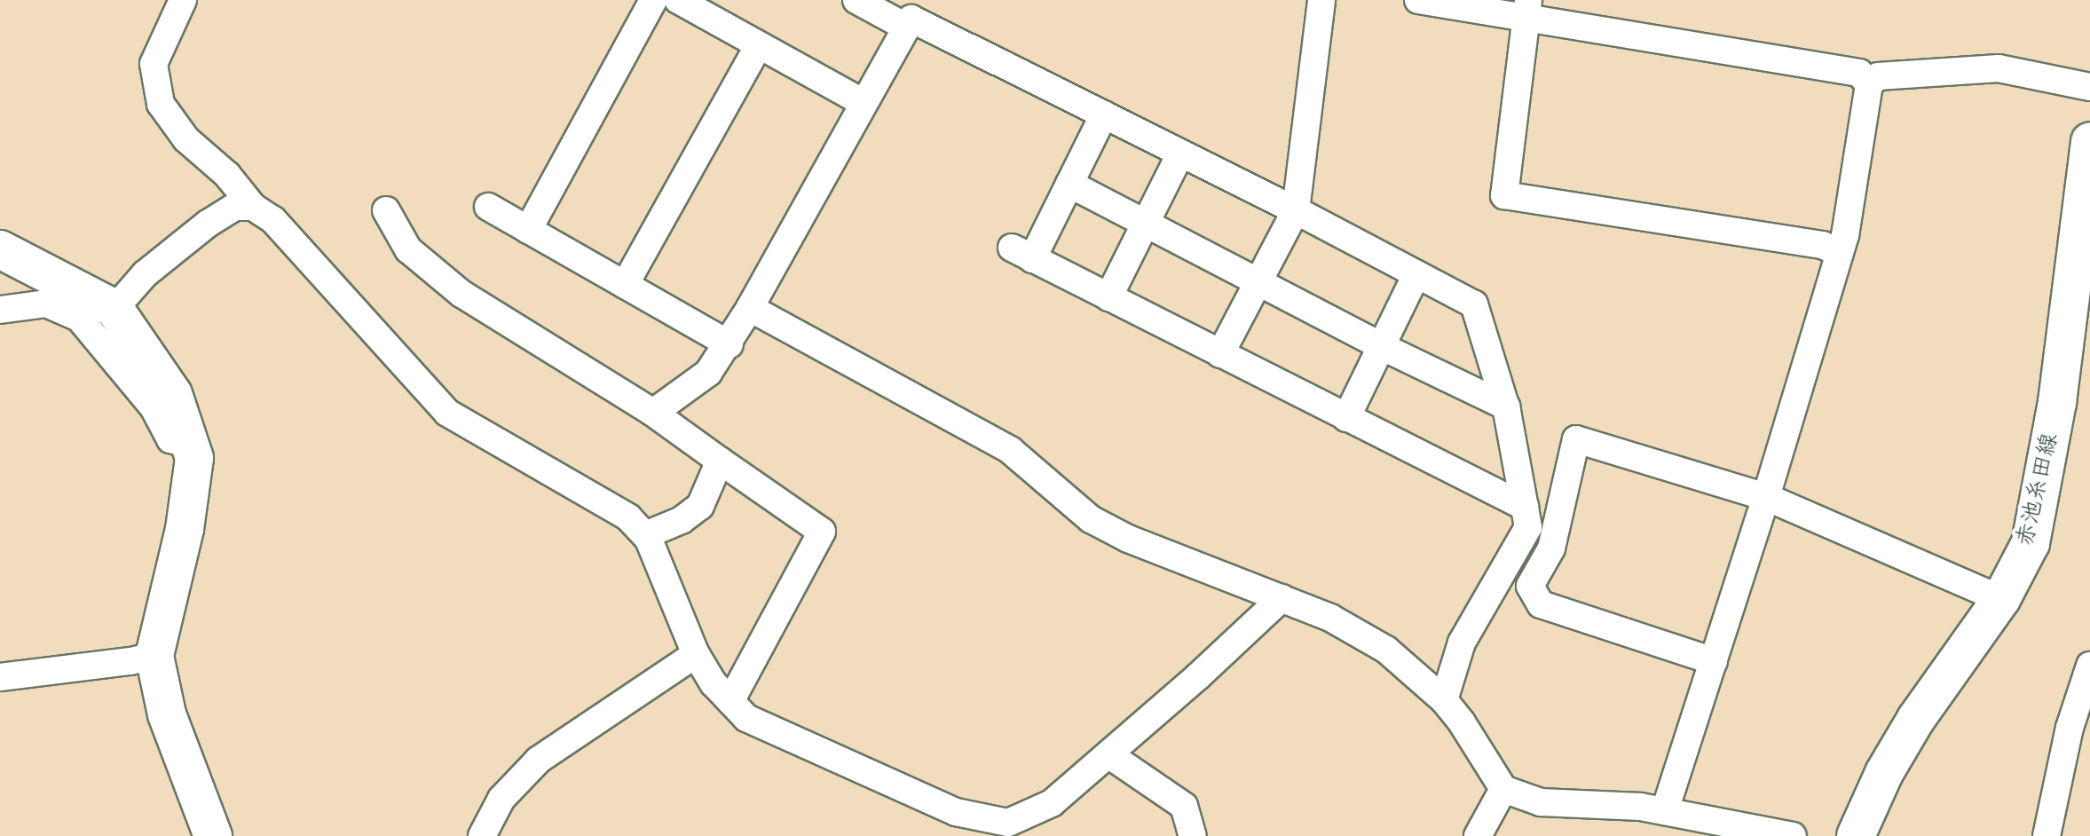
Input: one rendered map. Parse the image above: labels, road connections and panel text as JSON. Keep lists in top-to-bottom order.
{
  "streets": {
    "main road": ["赤池糸田線"]
  }
}
